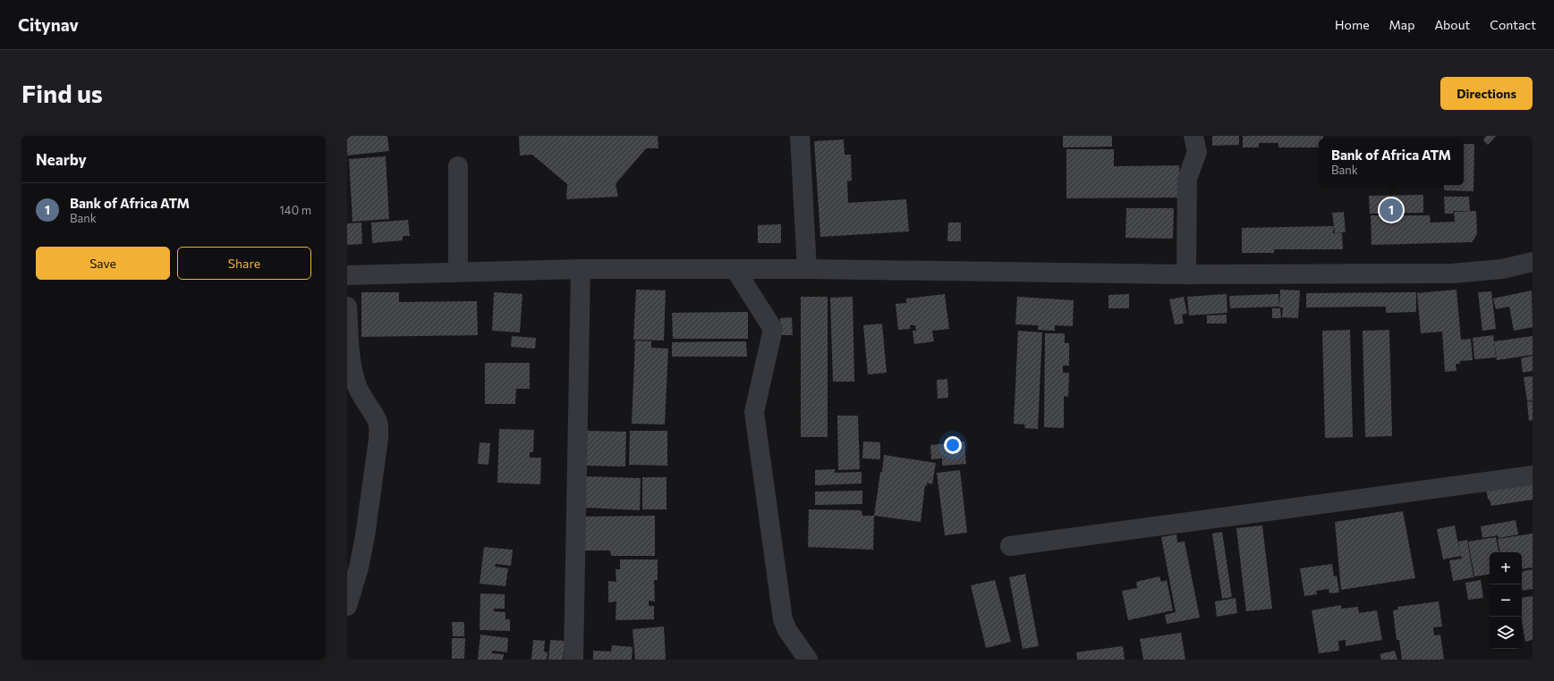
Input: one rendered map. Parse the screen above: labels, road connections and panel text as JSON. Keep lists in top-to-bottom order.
{
  "page": {
    "header": "Citynav",
    "nav": [
      "Home",
      "Map",
      "About",
      "Contact"
    ],
    "buttons": [
      "Directions",
      ["Save", "Share"]
    ],
    "title": "Find us",
    "heading": "Nearby",
    "popup": ["Bank of Africa ATM", "Bank"],
    "list": [
      {
        "mark": "1",
        "name": "Bank of Africa ATM",
        "note": "Bank",
        "value": "140 m"
      }
    ],
    "pins": "1",
    "map_buttons": ["+", "−"]
  }
}
